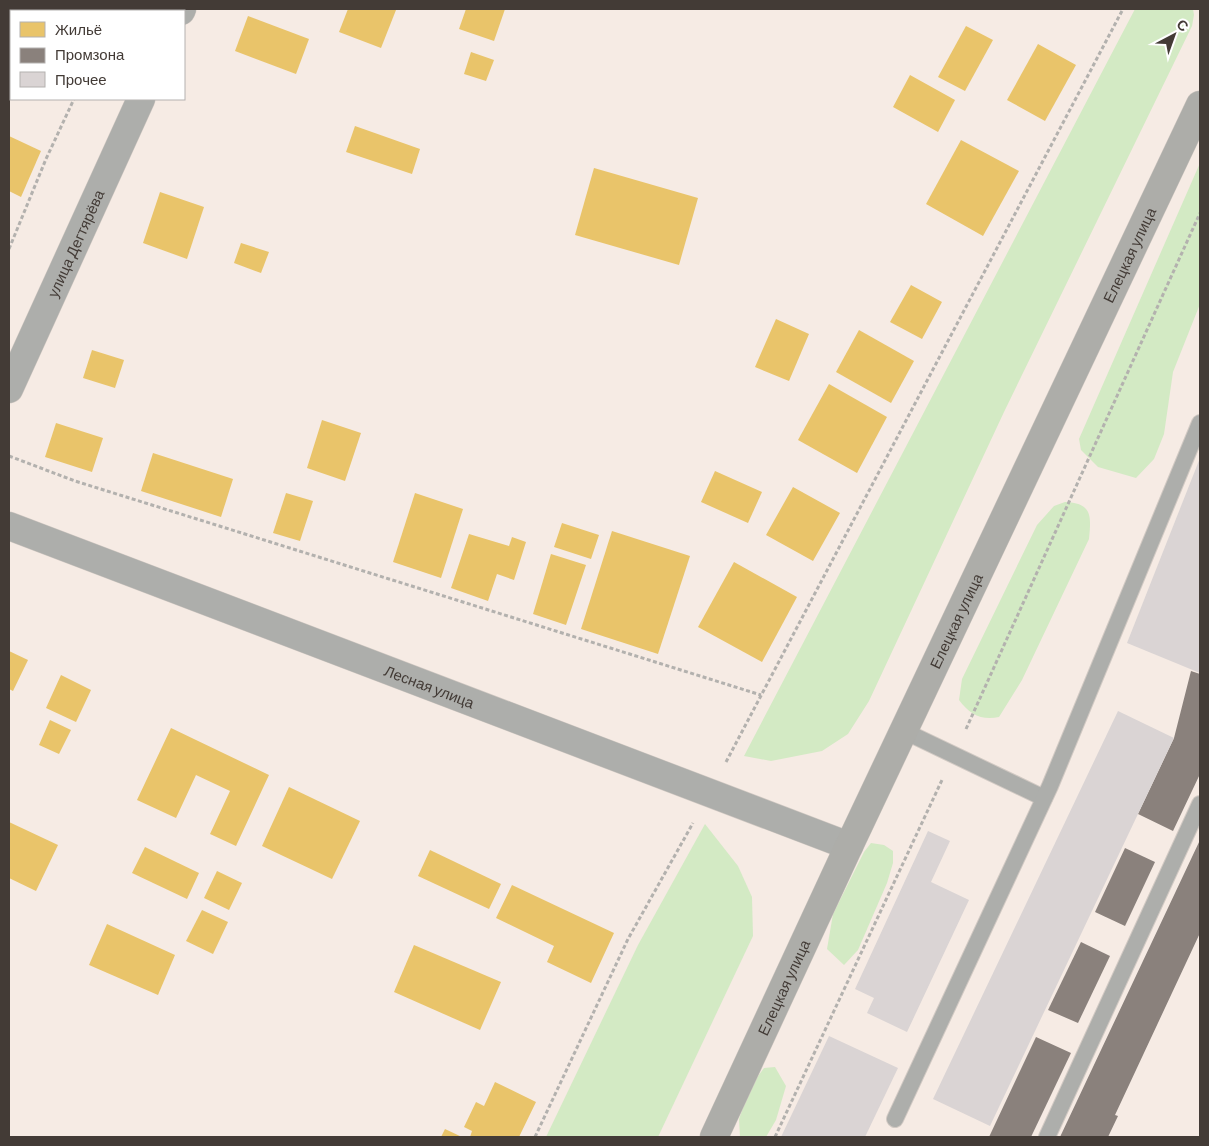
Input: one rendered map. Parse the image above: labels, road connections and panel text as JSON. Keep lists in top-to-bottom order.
{
  "streets": {
    "main road": ["Елецкая улица"],
    "street": ["улица Дегтярёва", "Лесная улица"]
  },
  "crossings": [
    ["Елецкая улица", "Лесная улица"]
  ],
  "legend": ["Жильё", "Промзона", "Прочее"],
  "north": "top right"
}
